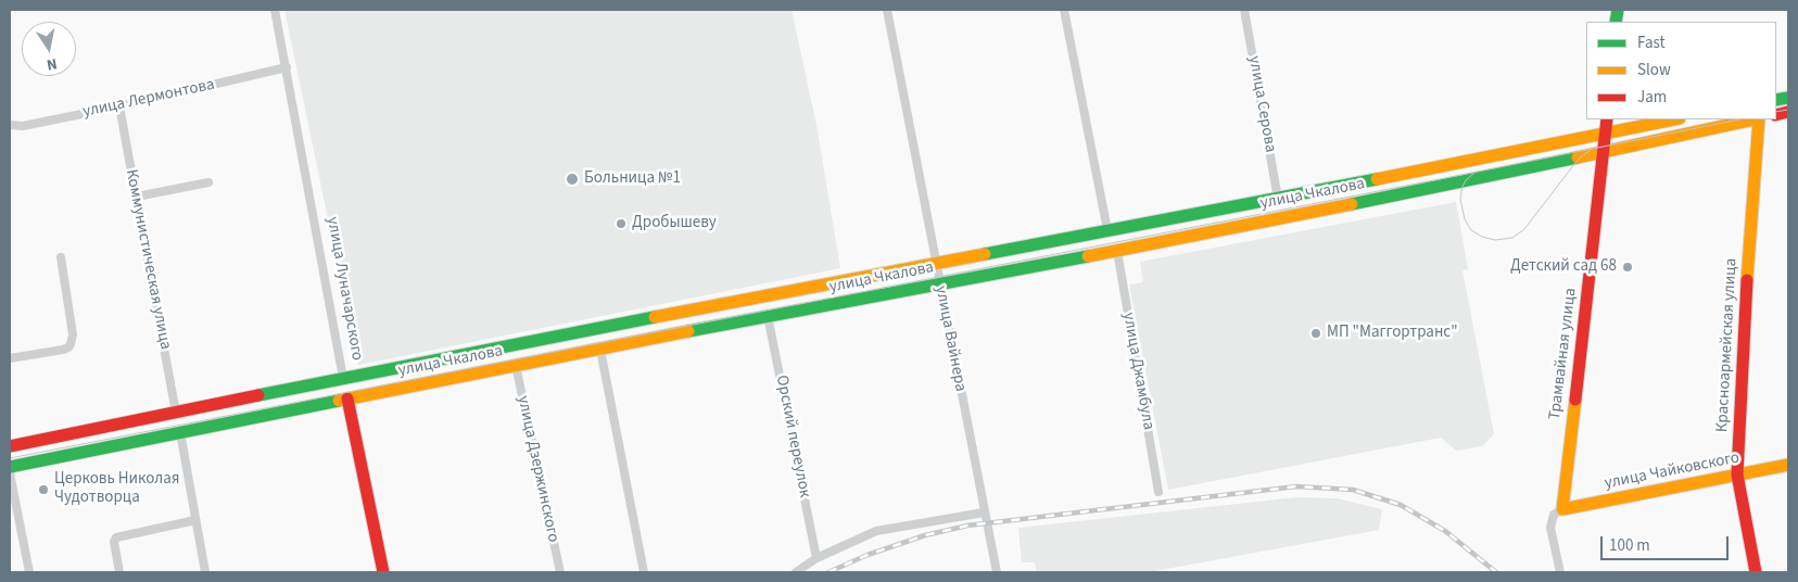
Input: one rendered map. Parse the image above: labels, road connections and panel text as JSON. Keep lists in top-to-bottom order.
{
  "streets": {
    "main road": [
      "улица Чкалова",
      "улица Луначарского",
      "Красноармейская улица",
      "Трамвайная улица",
      "улица Чайковского"
    ],
    "street": [
      "улица Лермонтова",
      "улица Серова",
      "Коммунистическая улица",
      "улица Вайнера",
      "улица Джамбула",
      "Орский переулок",
      "улица Дзержинского"
    ]
  },
  "crossings": [
    ["улица Лермонтова", "Коммунистическая улица"],
    ["улица Лермонтова", "улица Луначарского"],
    ["улица Серова", "улица Чкалова"],
    ["улица Чкалова", "Коммунистическая улица"],
    ["улица Чкалова", "улица Луначарского"],
    ["улица Чкалова", "улица Вайнера"],
    ["улица Чкалова", "Трамвайная улица"],
    ["улица Чкалова", "улица Джамбула"],
    ["улица Чкалова", "Орский переулок"],
    ["улица Чкалова", "улица Дзержинского"],
    ["Красноармейская улица", "улица Чайковского"],
    ["Трамвайная улица", "улица Чайковского"]
  ],
  "places": [
    "Больница №1",
    "Дробышеву",
    "Детский сад 68",
    "МП \"Маггортранс\"",
    "Церковь Николая Чудотворца"
  ],
  "legend": ["Fast", "Slow", "Jam"],
  "scale_bar": "100 m",
  "north": "bottom"
}
